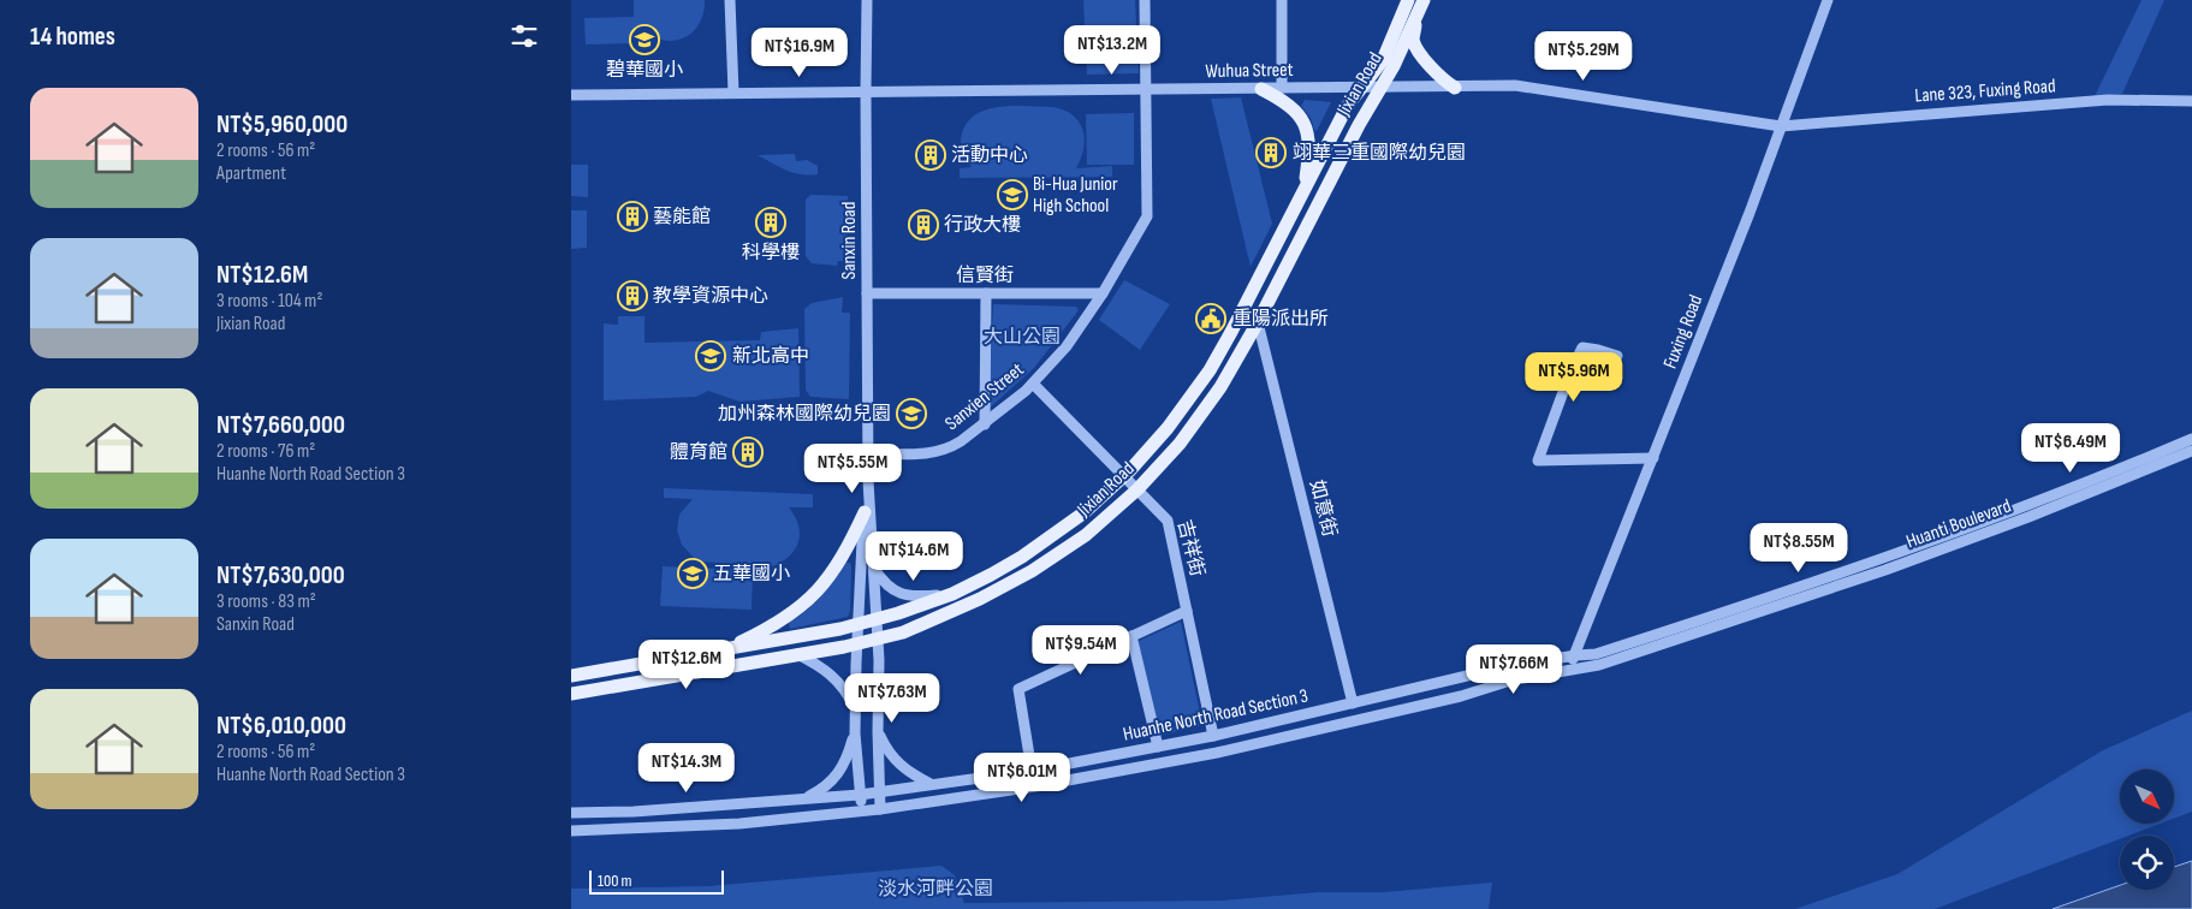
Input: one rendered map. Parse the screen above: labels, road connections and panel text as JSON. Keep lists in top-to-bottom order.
{
  "streets": {
    "main road": ["Jixian Road"],
    "street": [
      "Wuhua Street",
      "Lane 323, Fuxing Road",
      "Sanxin Road",
      "信賢街",
      "Fuxing Road",
      "Sanxien Street",
      "如意街",
      "Huanti Boulevard",
      "吉祥街",
      "Huanhe North Road Section 3"
    ]
  },
  "crossings": [
    ["Wuhua Street", "Jixian Road"],
    ["Wuhua Street", "Lane 323, Fuxing Road"],
    ["Wuhua Street", "Sanxin Road"],
    ["Wuhua Street", "Fuxing Road"],
    ["Wuhua Street", "Sanxien Street"],
    ["Jixian Road", "Sanxin Road"],
    ["Jixian Road", "如意街"],
    ["Jixian Road", "吉祥街"],
    ["Lane 323, Fuxing Road", "Fuxing Road"],
    ["Sanxin Road", "信賢街"],
    ["Sanxin Road", "Sanxien Street"],
    ["Sanxin Road", "Huanhe North Road Section 3"],
    ["信賢街", "Sanxien Street"],
    ["Fuxing Road", "Huanti Boulevard"],
    ["Fuxing Road", "Huanhe North Road Section 3"],
    ["Sanxien Street", "吉祥街"],
    ["如意街", "Huanhe North Road Section 3"],
    ["Huanti Boulevard", "Huanhe North Road Section 3"],
    ["吉祥街", "Huanhe North Road Section 3"]
  ],
  "parks": ["大山公園", "淡水河畔公園"],
  "places": {
    "school or university": [
      "碧華國小",
      "Bi-Hua Junior High School",
      "新北高中",
      "加州森林國際幼兒園",
      "五華國小"
    ],
    "building": [
      "翊華三重國際幼兒園",
      "活動中心",
      "藝能館",
      "科學樓",
      "行政大樓",
      "教學資源中心",
      "體育館"
    ],
    "public building": ["重陽派出所"]
  },
  "scale_bar": "100 m",
  "north": "bottom right",
  "page": {
    "heading": "14 homes",
    "price": [
      "NT$13.2M",
      "NT$16.9M",
      "NT$5.29M",
      "NT$5.96M",
      "NT$6.49M",
      "NT$5.55M",
      "NT$8.55M",
      "NT$14.6M",
      "NT$9.54M",
      "NT$12.6M",
      "NT$7.66M",
      "NT$7.63M",
      "NT$14.3M",
      "NT$6.01M"
    ],
    "list": [
      {
        "name": "NT$5,960,000",
        "note": "2 rooms · 56 m² · Apartment"
      },
      {
        "name": "NT$12.6M",
        "note": "3 rooms · 104 m² · Jixian Road"
      },
      {
        "name": "NT$7,660,000",
        "note": "2 rooms · 76 m² · Huanhe North Road Section 3"
      },
      {
        "name": "NT$7,630,000",
        "note": "3 rooms · 83 m² · Sanxin Road"
      },
      {
        "name": "NT$6,010,000",
        "note": "2 rooms · 56 m² · Huanhe North Road Section 3"
      }
    ],
    "scale": "100 m"
  }
}
